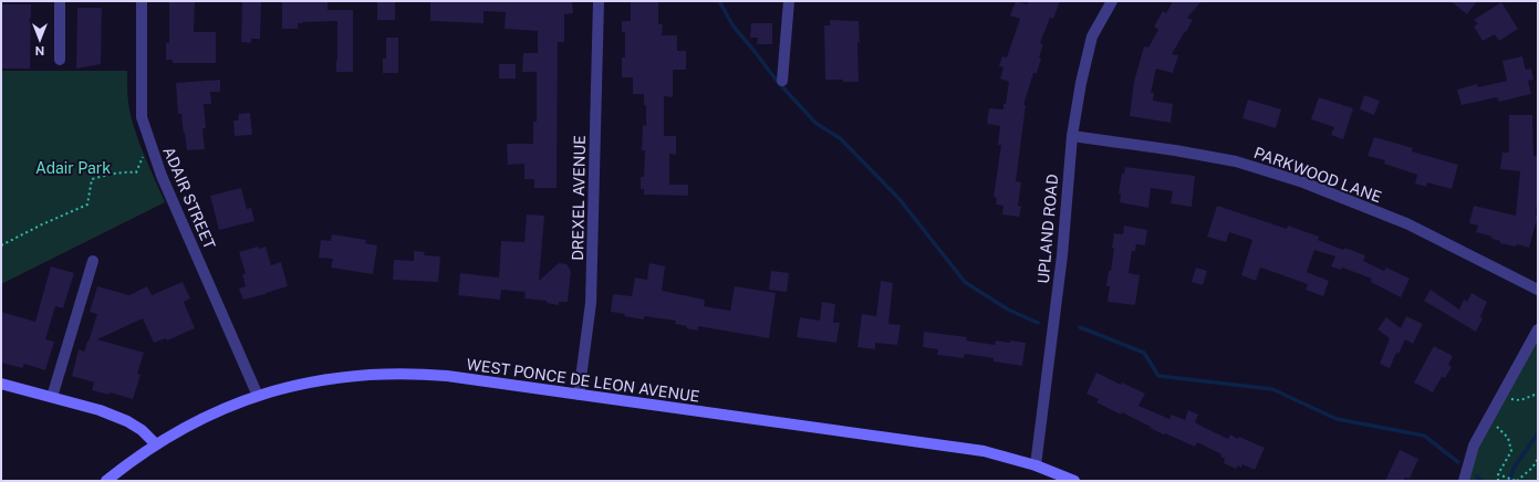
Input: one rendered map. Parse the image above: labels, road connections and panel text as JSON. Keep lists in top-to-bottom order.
{
  "streets": {
    "main road": ["WEST PONCE DE LEON AVENUE"],
    "street": [
      "PARKWOOD LANE",
      "ADAIR STREET",
      "DREXEL AVENUE",
      "UPLAND ROAD"
    ]
  },
  "crossings": [
    ["PARKWOOD LANE", "UPLAND ROAD"],
    ["ADAIR STREET", "WEST PONCE DE LEON AVENUE"],
    ["DREXEL AVENUE", "WEST PONCE DE LEON AVENUE"],
    ["UPLAND ROAD", "WEST PONCE DE LEON AVENUE"]
  ],
  "parks": ["Adair Park"],
  "north": "bottom"
}
